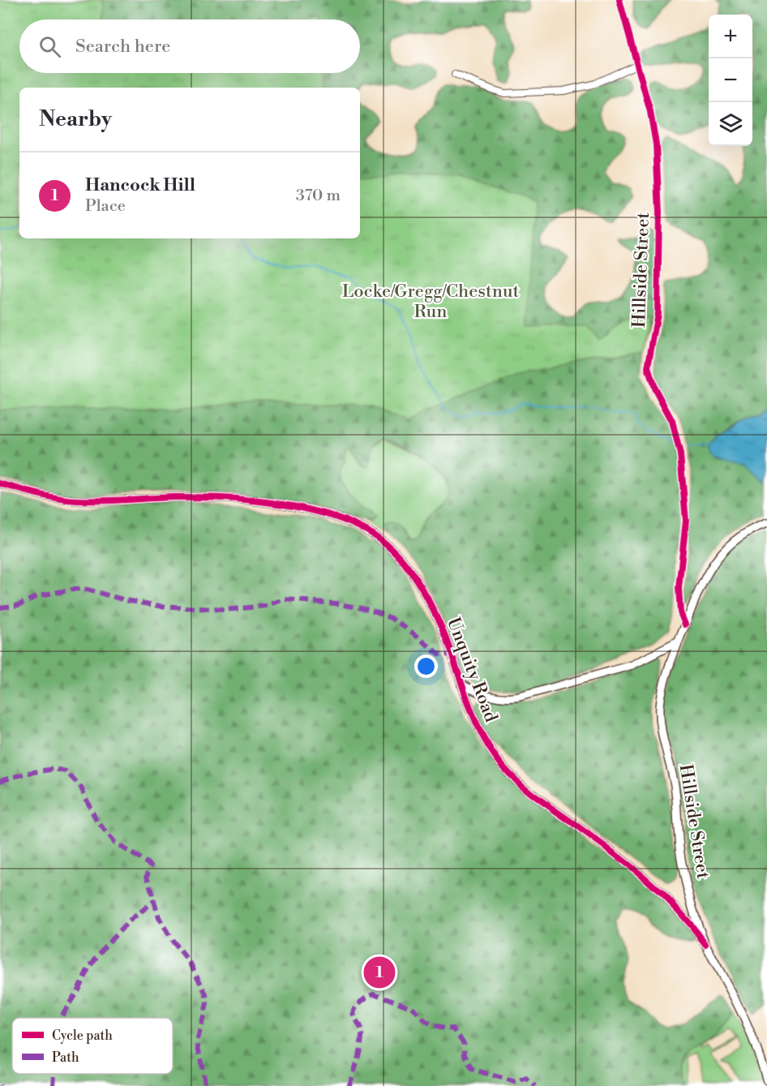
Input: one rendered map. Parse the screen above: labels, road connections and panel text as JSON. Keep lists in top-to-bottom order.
{
  "streets": {
    "main road": ["Hillside Street", "Unquity Road"]
  },
  "crossings": [
    ["Hillside Street", "Unquity Road"]
  ],
  "parks": ["Locke/Gregg/Chestnut Run"],
  "legend": ["Cycle path", "Path"],
  "page": {
    "map_buttons": ["+", "−"],
    "search": "Search here",
    "heading": "Nearby",
    "list": [
      {
        "mark": "1",
        "name": "Hancock Hill",
        "note": "Place",
        "value": "370 m"
      }
    ],
    "pins": "1"
  }
}
